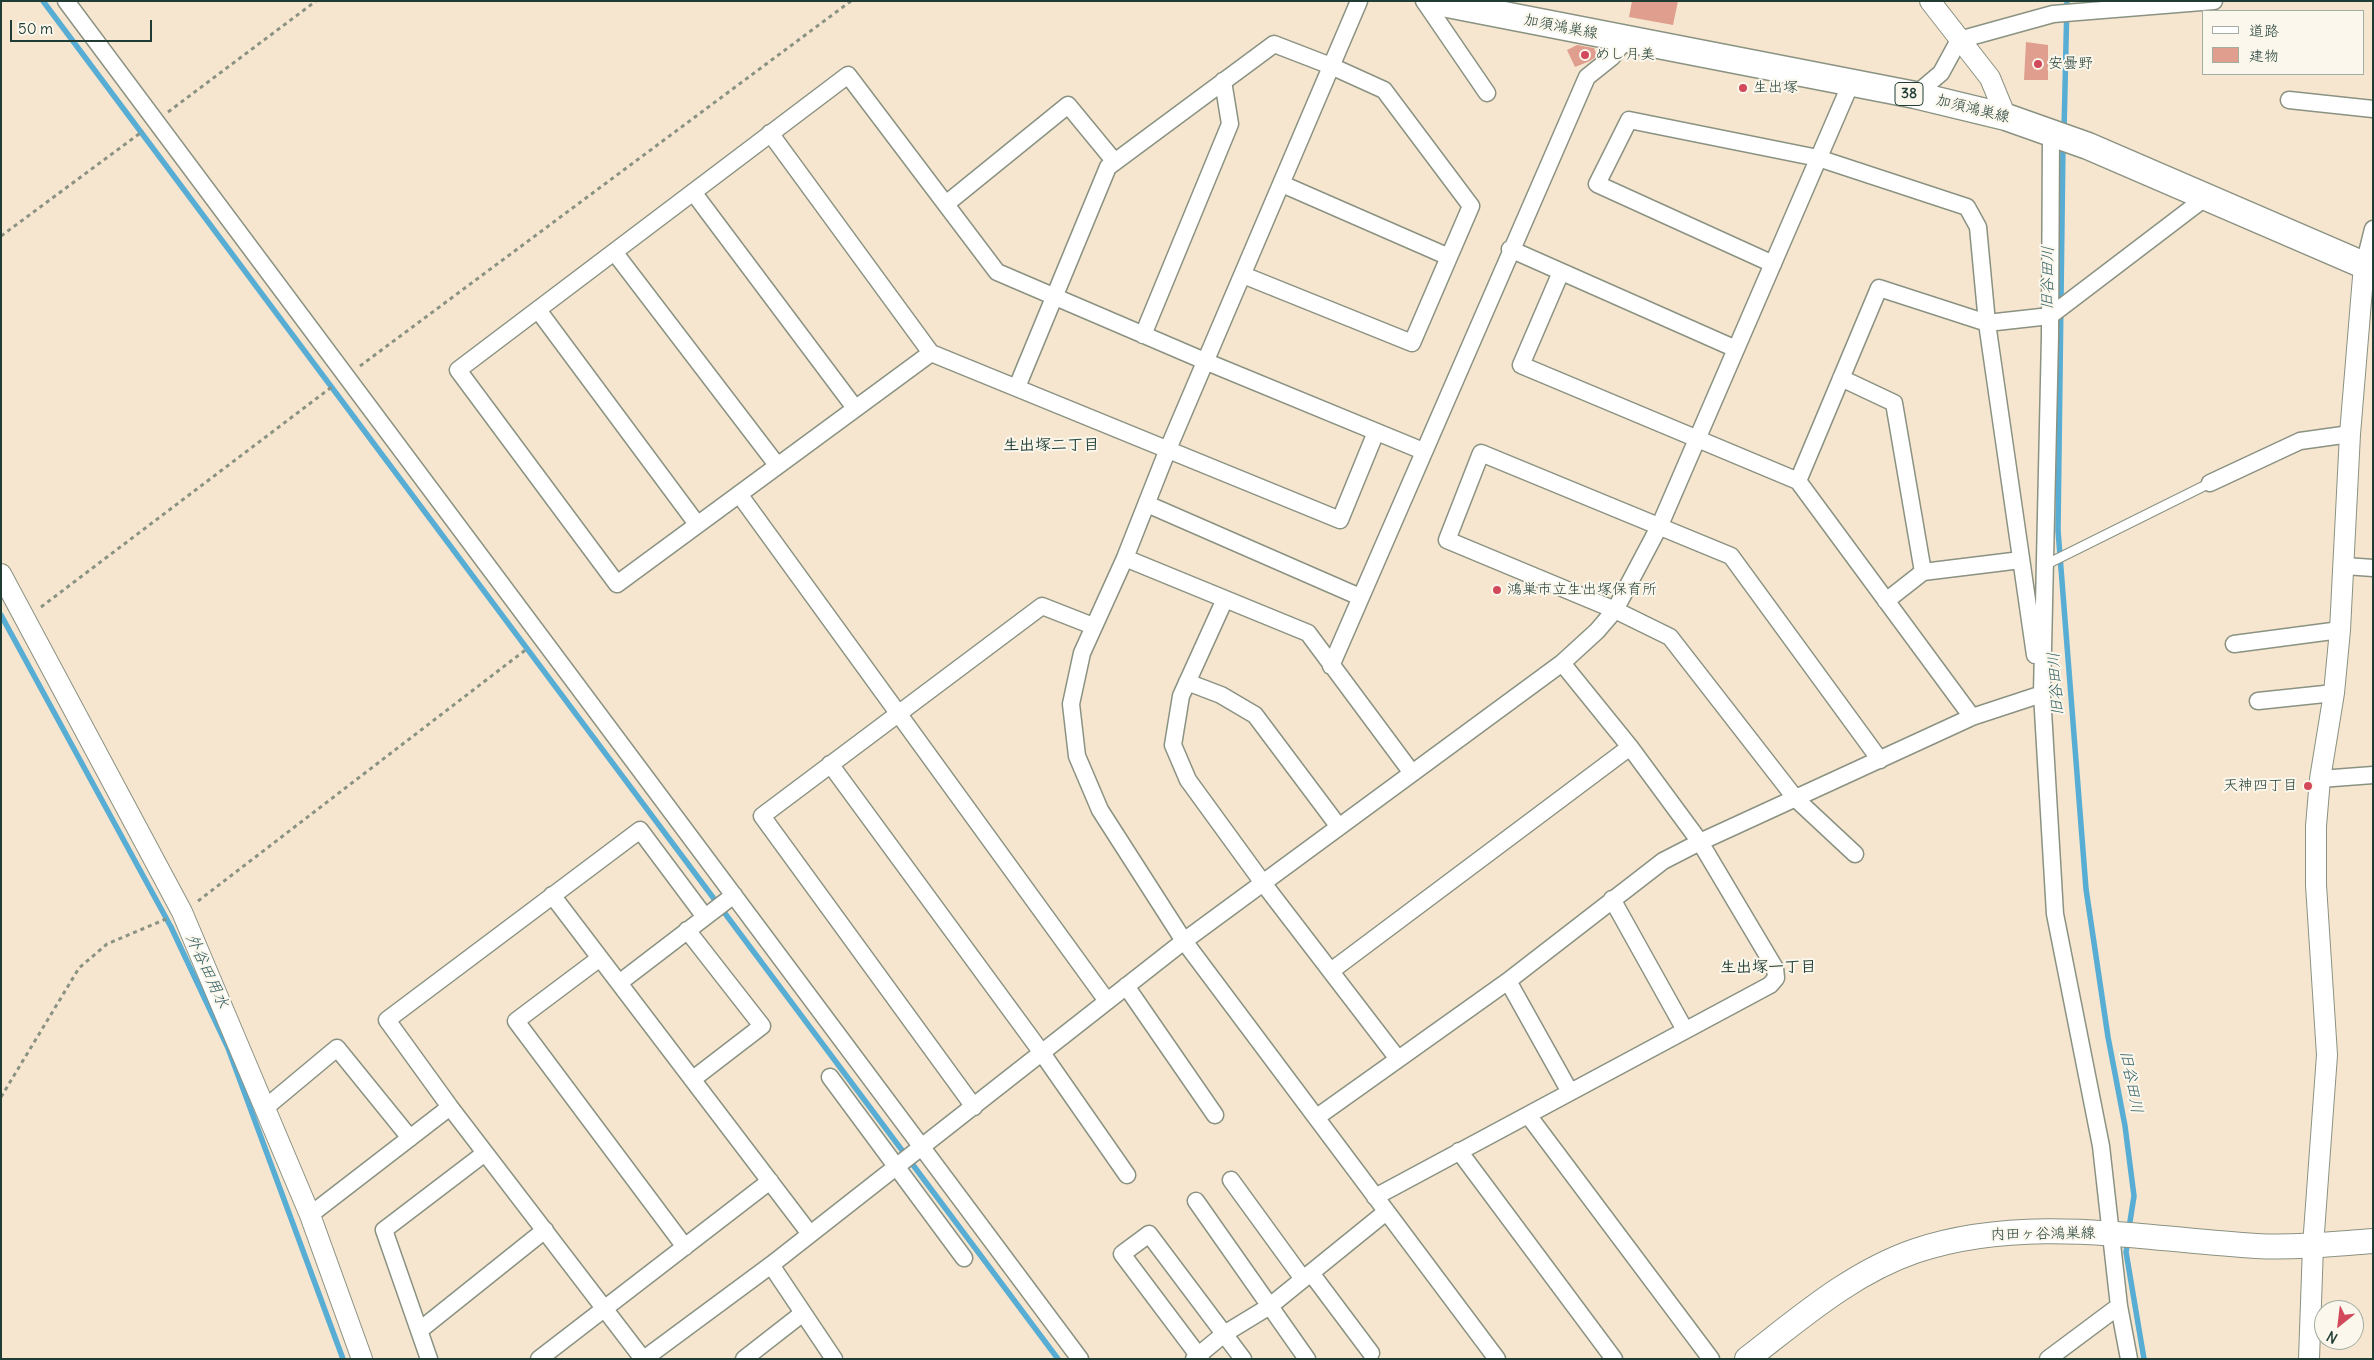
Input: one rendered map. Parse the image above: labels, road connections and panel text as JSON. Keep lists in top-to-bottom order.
{
  "streets": {
    "main road": ["加須鴻巣線", "38", "内田ヶ谷鴻巣線"]
  },
  "districts": ["生出塚二丁目", "生出塚一丁目"],
  "water": ["旧谷田川", "外谷田用水"],
  "places": [
    "めし月美",
    "安曇野",
    "生出塚",
    "鴻巣市立生出塚保育所",
    "天神四丁目"
  ],
  "legend": ["道路", "建物"],
  "scale_bar": "50 m",
  "north": "bottom left"
}
